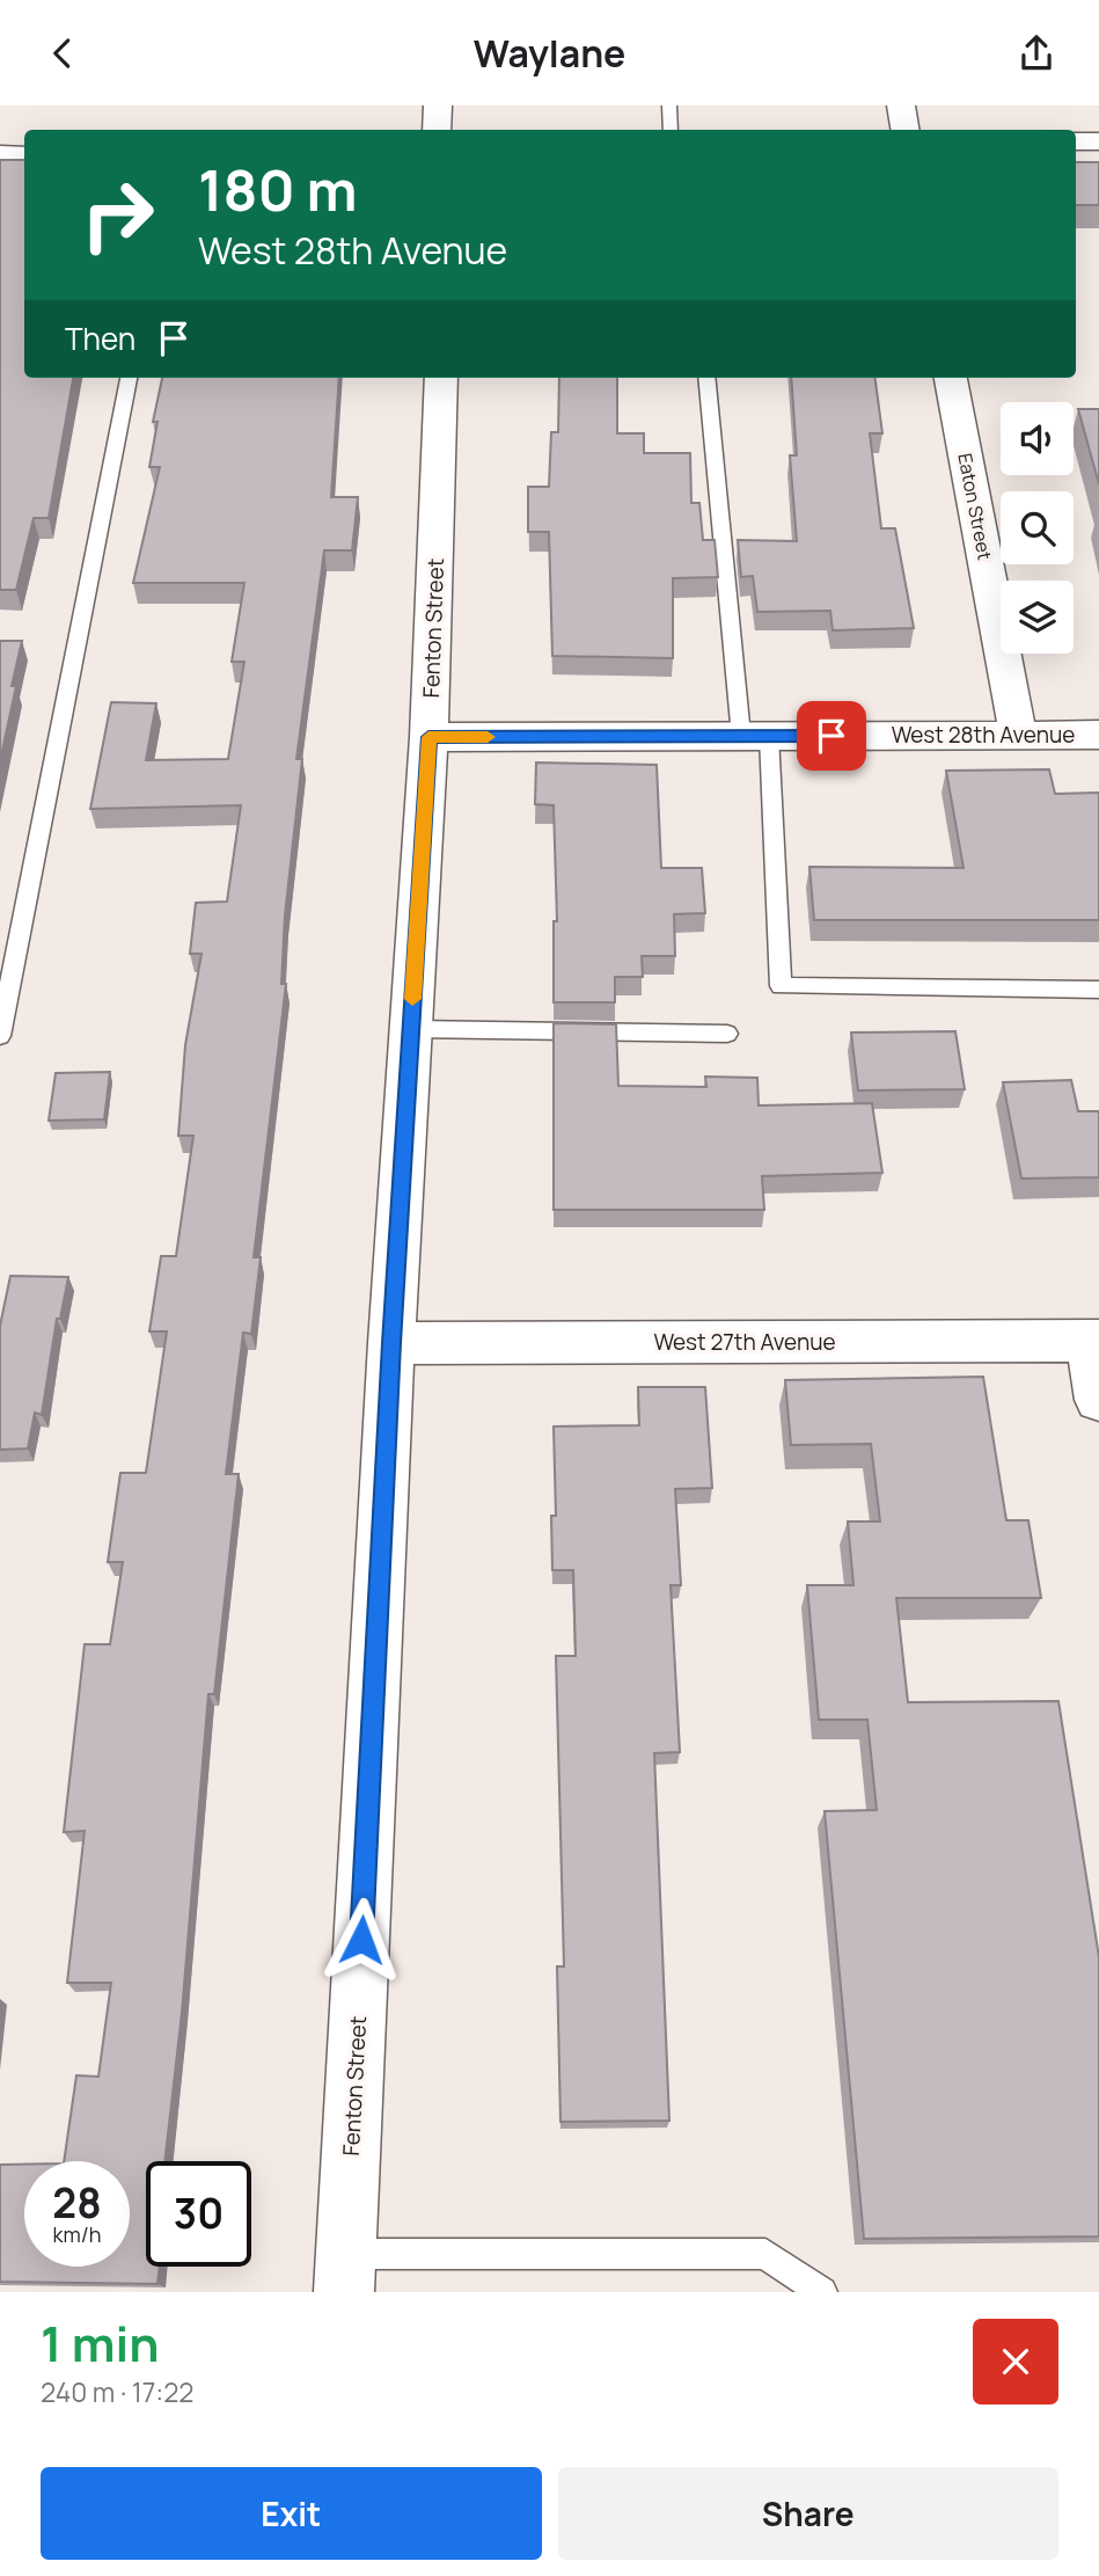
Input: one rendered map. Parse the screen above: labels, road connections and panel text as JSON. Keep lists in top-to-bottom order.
{
  "streets": {
    "street": [
      "Eaton Street",
      "Fenton Street",
      "West 28th Avenue",
      "West 27th Avenue"
    ]
  },
  "crossings": [
    ["Eaton Street", "West 28th Avenue"],
    ["Fenton Street", "West 28th Avenue"],
    ["Fenton Street", "West 27th Avenue"]
  ],
  "page": {
    "header": "Waylane",
    "turn": ["180 m", "West 28th Avenue"],
    "then": "Then",
    "speed": "28 km/h",
    "limit": "30",
    "heading": ["1 min", "240 m · 17:22"],
    "buttons": ["Exit", "Share"]
  }
}
